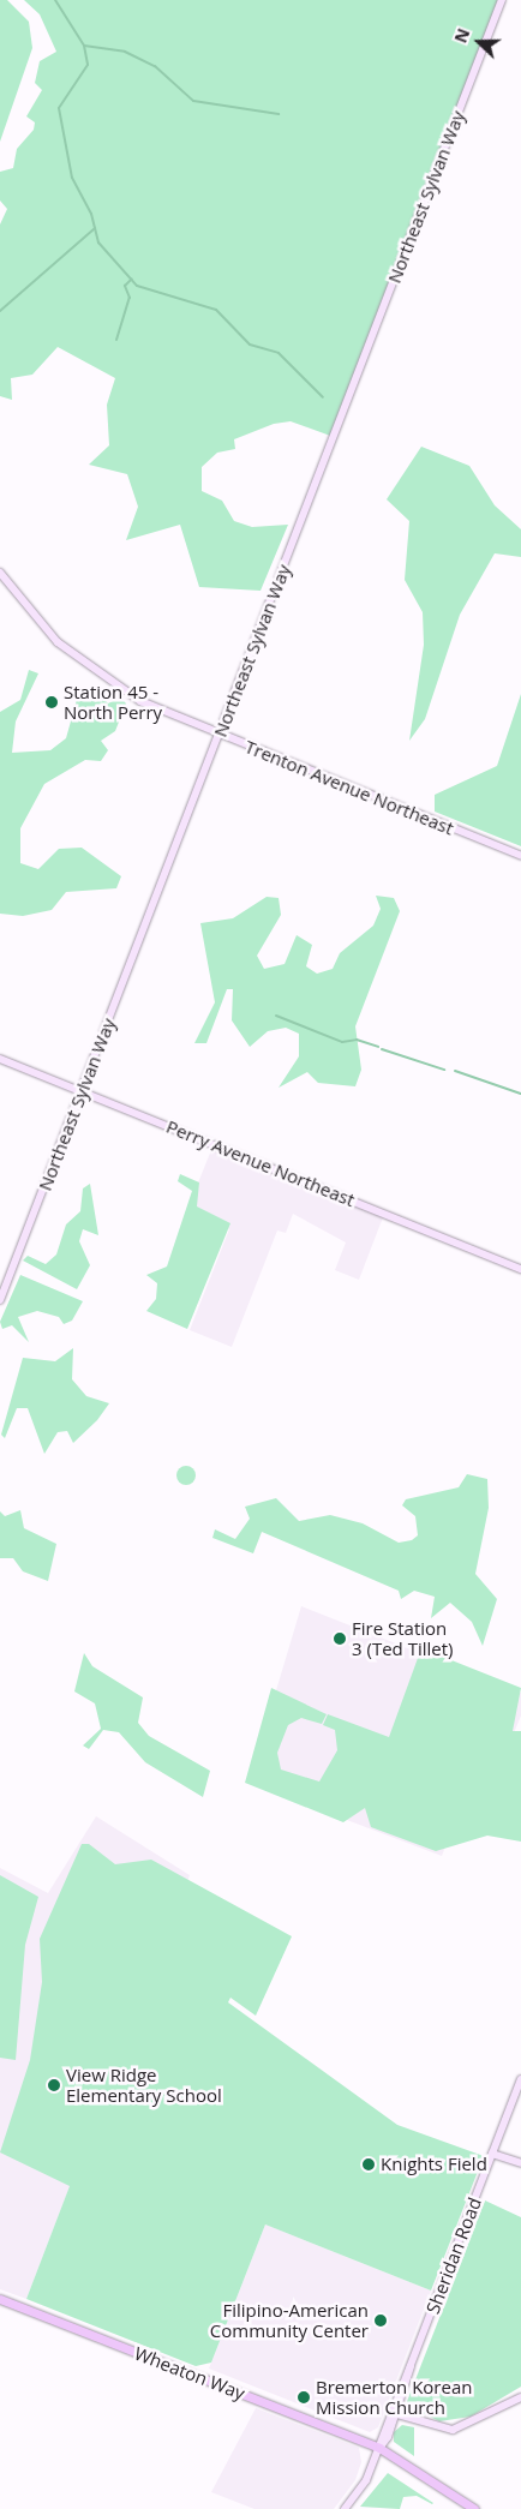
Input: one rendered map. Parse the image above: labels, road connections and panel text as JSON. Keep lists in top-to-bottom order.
{
  "streets": {
    "main road": [
      "Northeast Sylvan Way",
      "Trenton Avenue Northeast",
      "Perry Avenue Northeast",
      "Sheridan Road",
      "Wheaton Way"
    ]
  },
  "crossings": [
    ["Northeast Sylvan Way", "Trenton Avenue Northeast"],
    ["Northeast Sylvan Way", "Perry Avenue Northeast"],
    ["Sheridan Road", "Wheaton Way"]
  ],
  "places": [
    "Station 45 - North Perry",
    "Fire Station 3 (Ted Tillet)",
    "View Ridge Elementary School",
    "Knights Field",
    "Filipino-American Community Center",
    "Bremerton Korean Mission Church"
  ],
  "north": "left"
}
